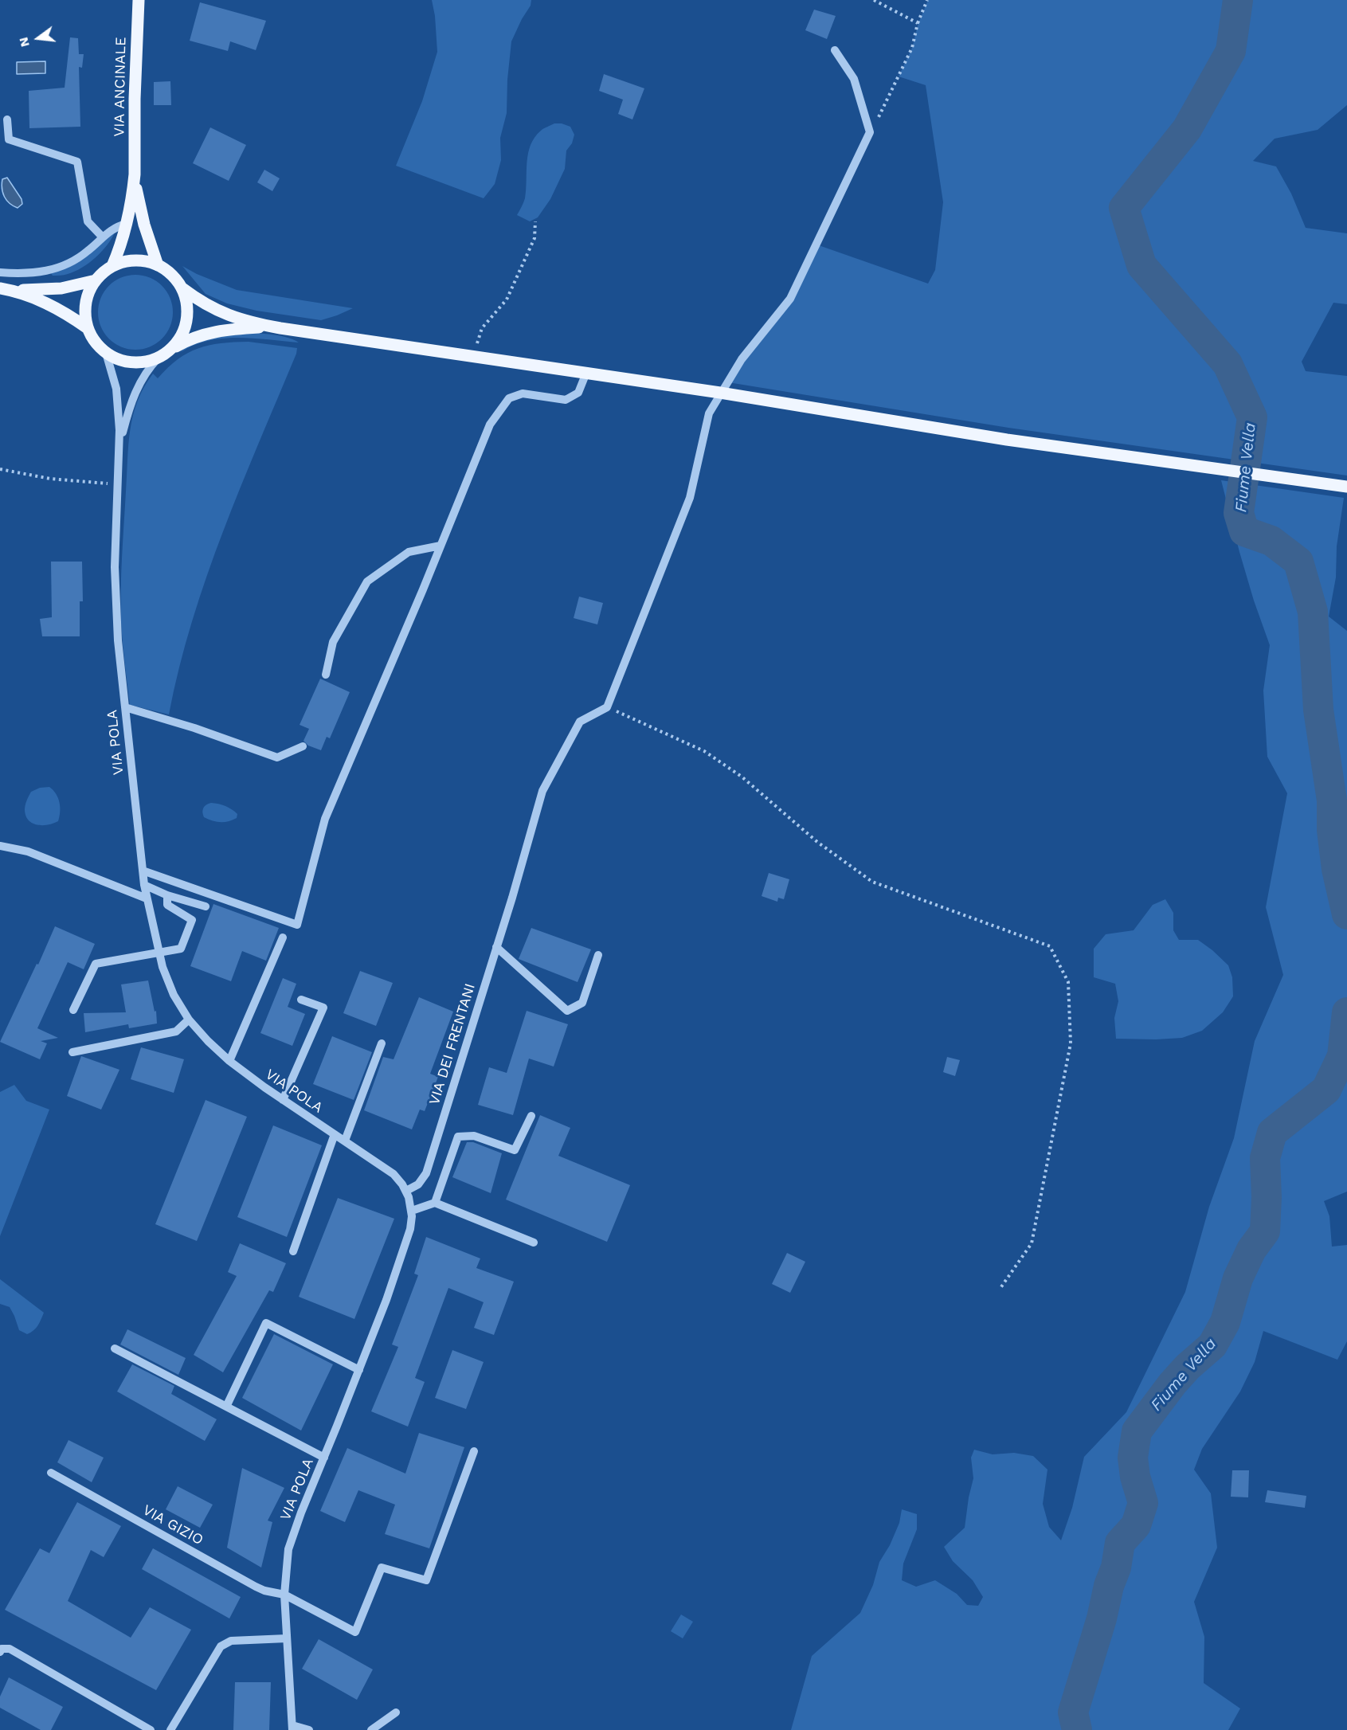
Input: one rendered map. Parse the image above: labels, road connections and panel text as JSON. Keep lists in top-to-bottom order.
{
  "streets": {
    "main road": ["VIA ANCINALE"],
    "street": ["VIA POLA", "VIA DEI FRENTANI", "VIA GIZIO"]
  },
  "crossings": [
    ["VIA ANCINALE", "VIA POLA"],
    ["VIA POLA", "VIA DEI FRENTANI"],
    ["VIA POLA", "VIA GIZIO"]
  ],
  "water": ["Fiume Vella"],
  "north": "left"
}
